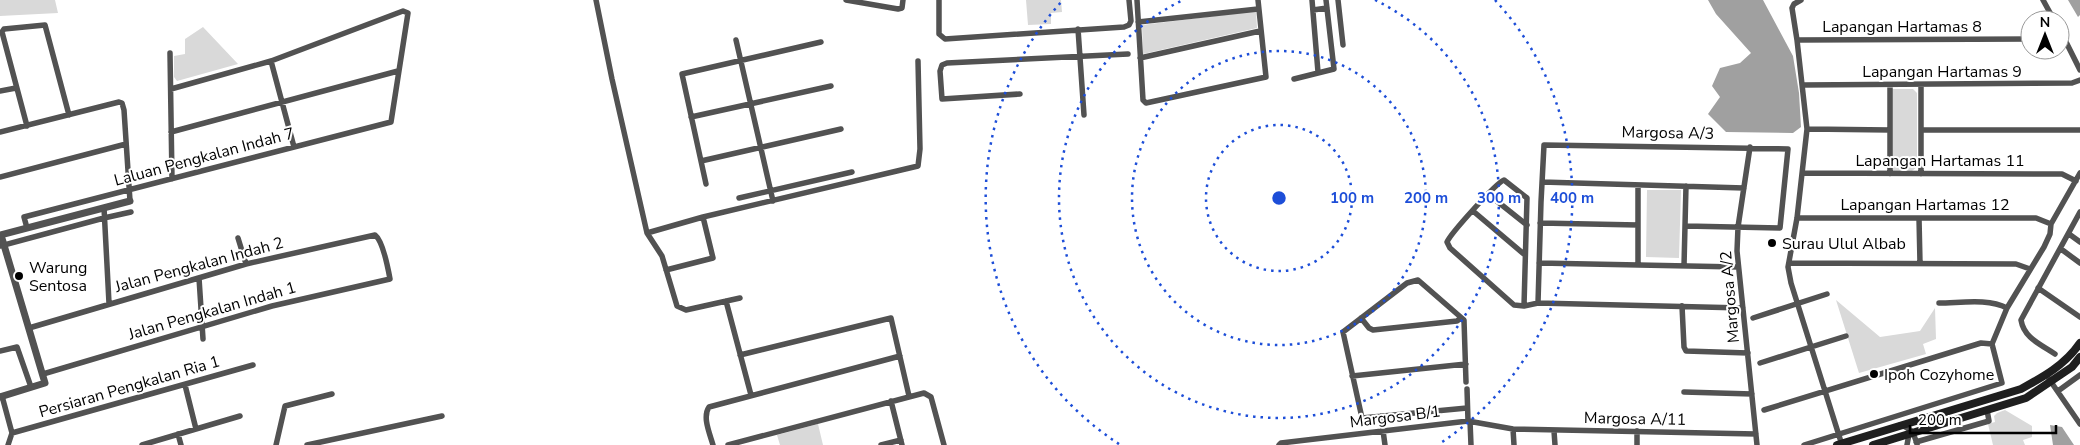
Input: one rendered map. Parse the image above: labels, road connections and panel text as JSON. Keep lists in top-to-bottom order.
{
  "streets": {
    "street": [
      "Lapangan Hartamas 8",
      "Lapangan Hartamas 9",
      "Margosa A/3",
      "Laluan Pengkalan Indah 7",
      "Lapangan Hartamas 11",
      "Lapangan Hartamas 12",
      "Jalan Pengkalan Indah 2",
      "Margosa A/2",
      "Jalan Pengkalan Indah 1",
      "Persiaran Pengkalan Ria 1",
      "Margosa B/1",
      "Margosa A/11"
    ]
  },
  "crossings": [
    ["Margosa A/3", "Margosa A/2"],
    ["Jalan Pengkalan Indah 2", "Jalan Pengkalan Indah 1"],
    ["Margosa A/2", "Margosa A/11"],
    ["Margosa B/1", "Margosa A/11"]
  ],
  "places": ["Surau Ulul Albab", "Warung Sentosa", "Ipoh Cozyhome"],
  "scale_bar": "200 m",
  "north": "top",
  "rings": [
    "100 m",
    "200 m",
    "300 m",
    "400 m"
  ]
}
